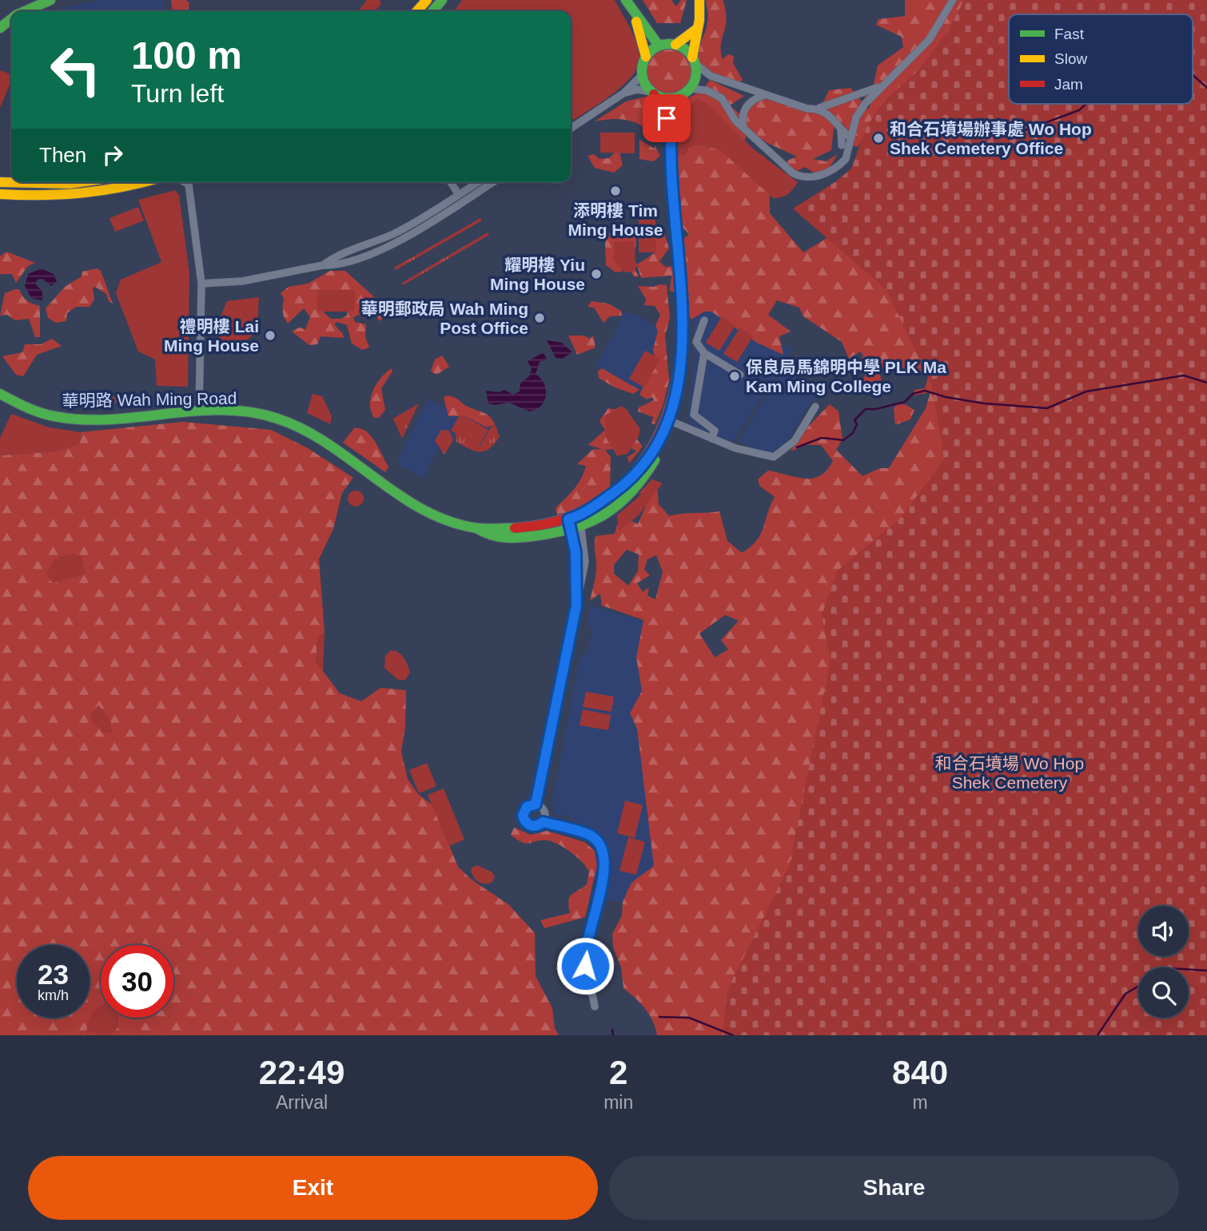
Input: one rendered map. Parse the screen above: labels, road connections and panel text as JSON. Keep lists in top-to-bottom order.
{
  "streets": {
    "street": ["華明路 Wah Ming Road"]
  },
  "parks": ["和合石墳場 Wo Hop Shek Cemetery"],
  "places": [
    "和合石墳場辦事處 Wo Hop Shek Cemetery Office",
    "添明樓 Tim Ming House",
    "耀明樓 Yiu Ming House",
    "華明郵政局 Wah Ming Post Office",
    "禮明樓 Lai Ming House",
    "保良局馬錦明中學 PLK Ma Kam Ming College"
  ],
  "legend": ["Fast", "Slow", "Jam"],
  "page": {
    "turn": ["100 m", "Turn left"],
    "then": "Then",
    "speed": "23 km/h",
    "limit": "30",
    "eta": [
      "22:49",
      "Arrival",
      "2",
      "min",
      "840",
      "m"
    ],
    "buttons": ["Exit", "Share"]
  }
}
